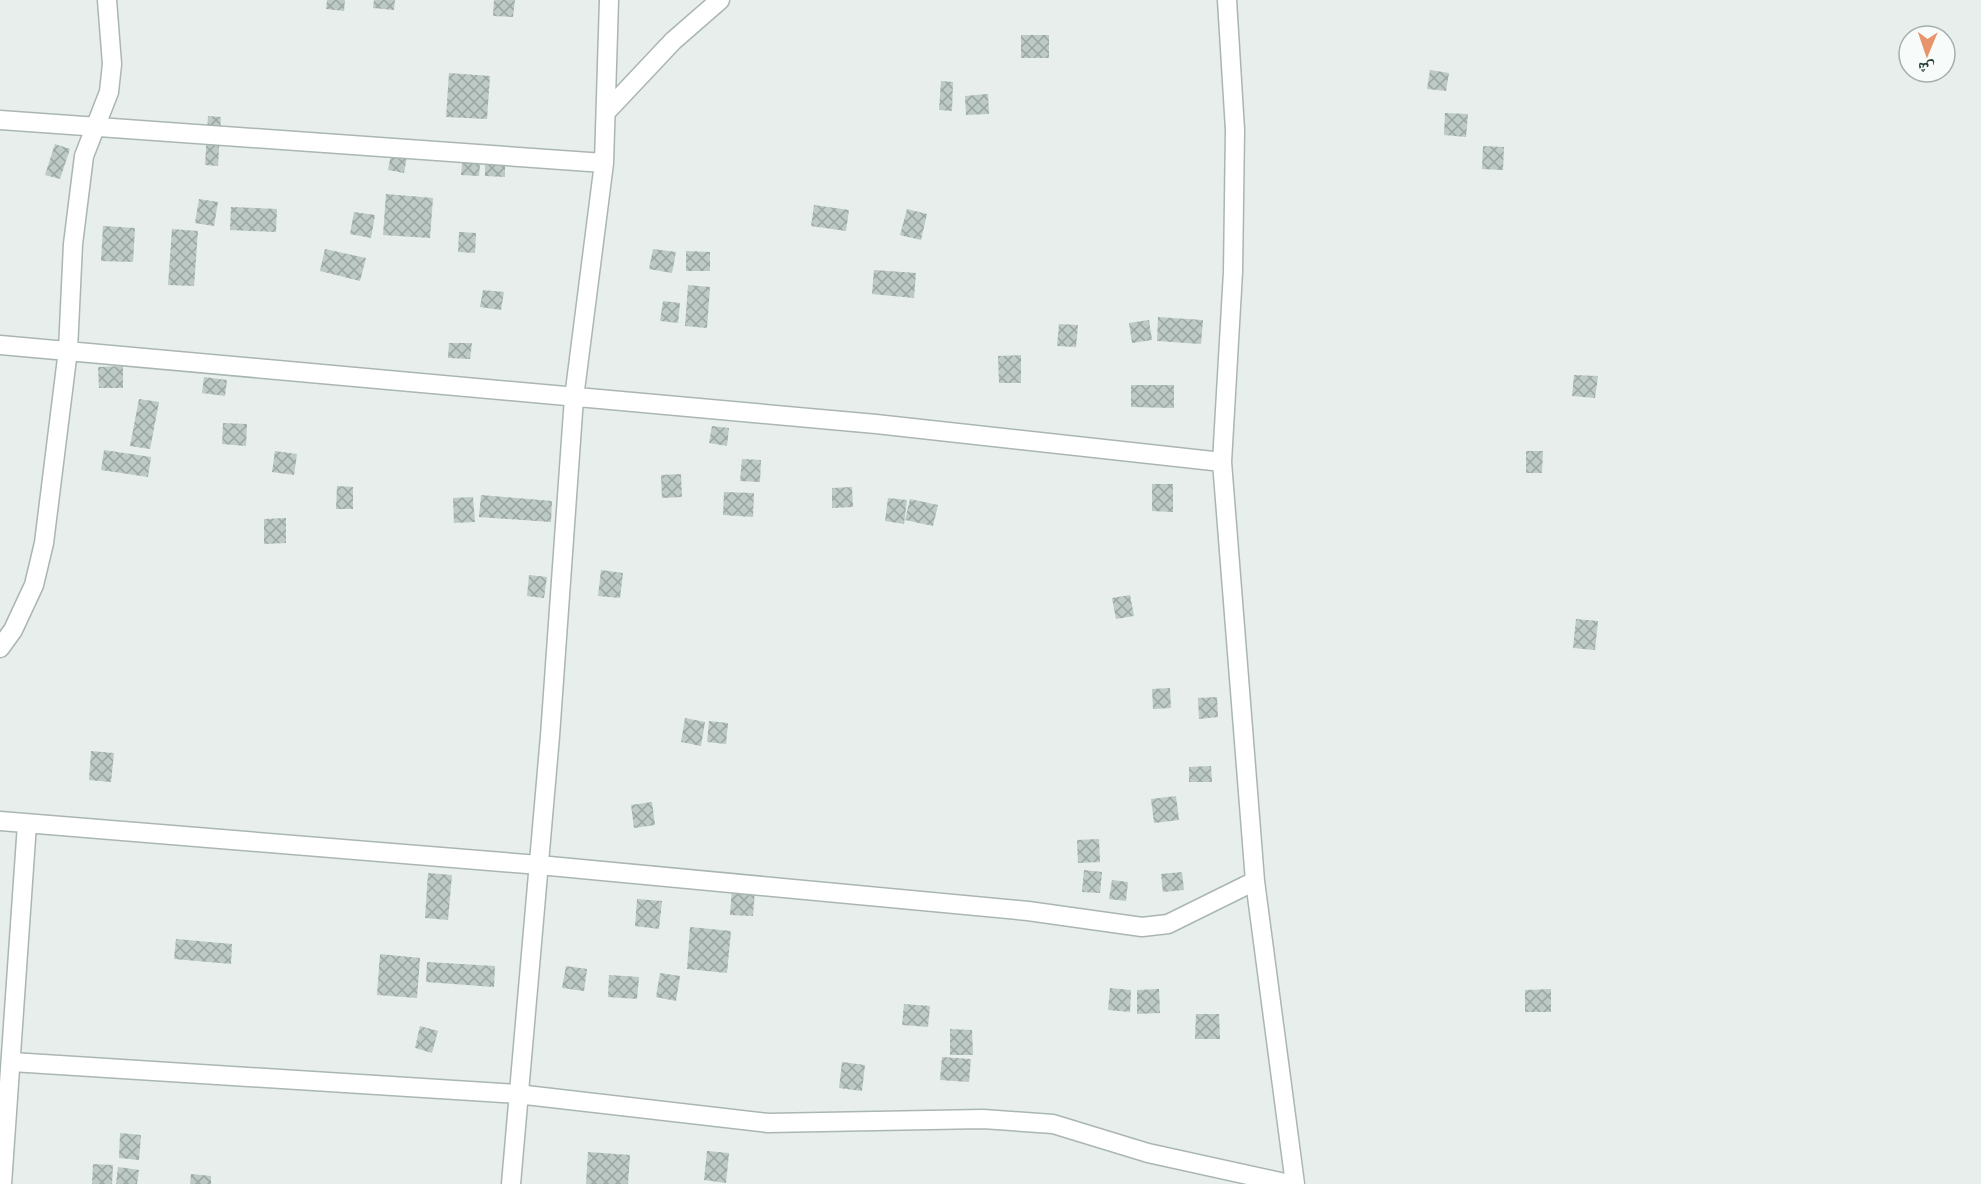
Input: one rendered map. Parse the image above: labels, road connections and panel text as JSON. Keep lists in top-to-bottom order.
{
  "north": "bottom"
}
